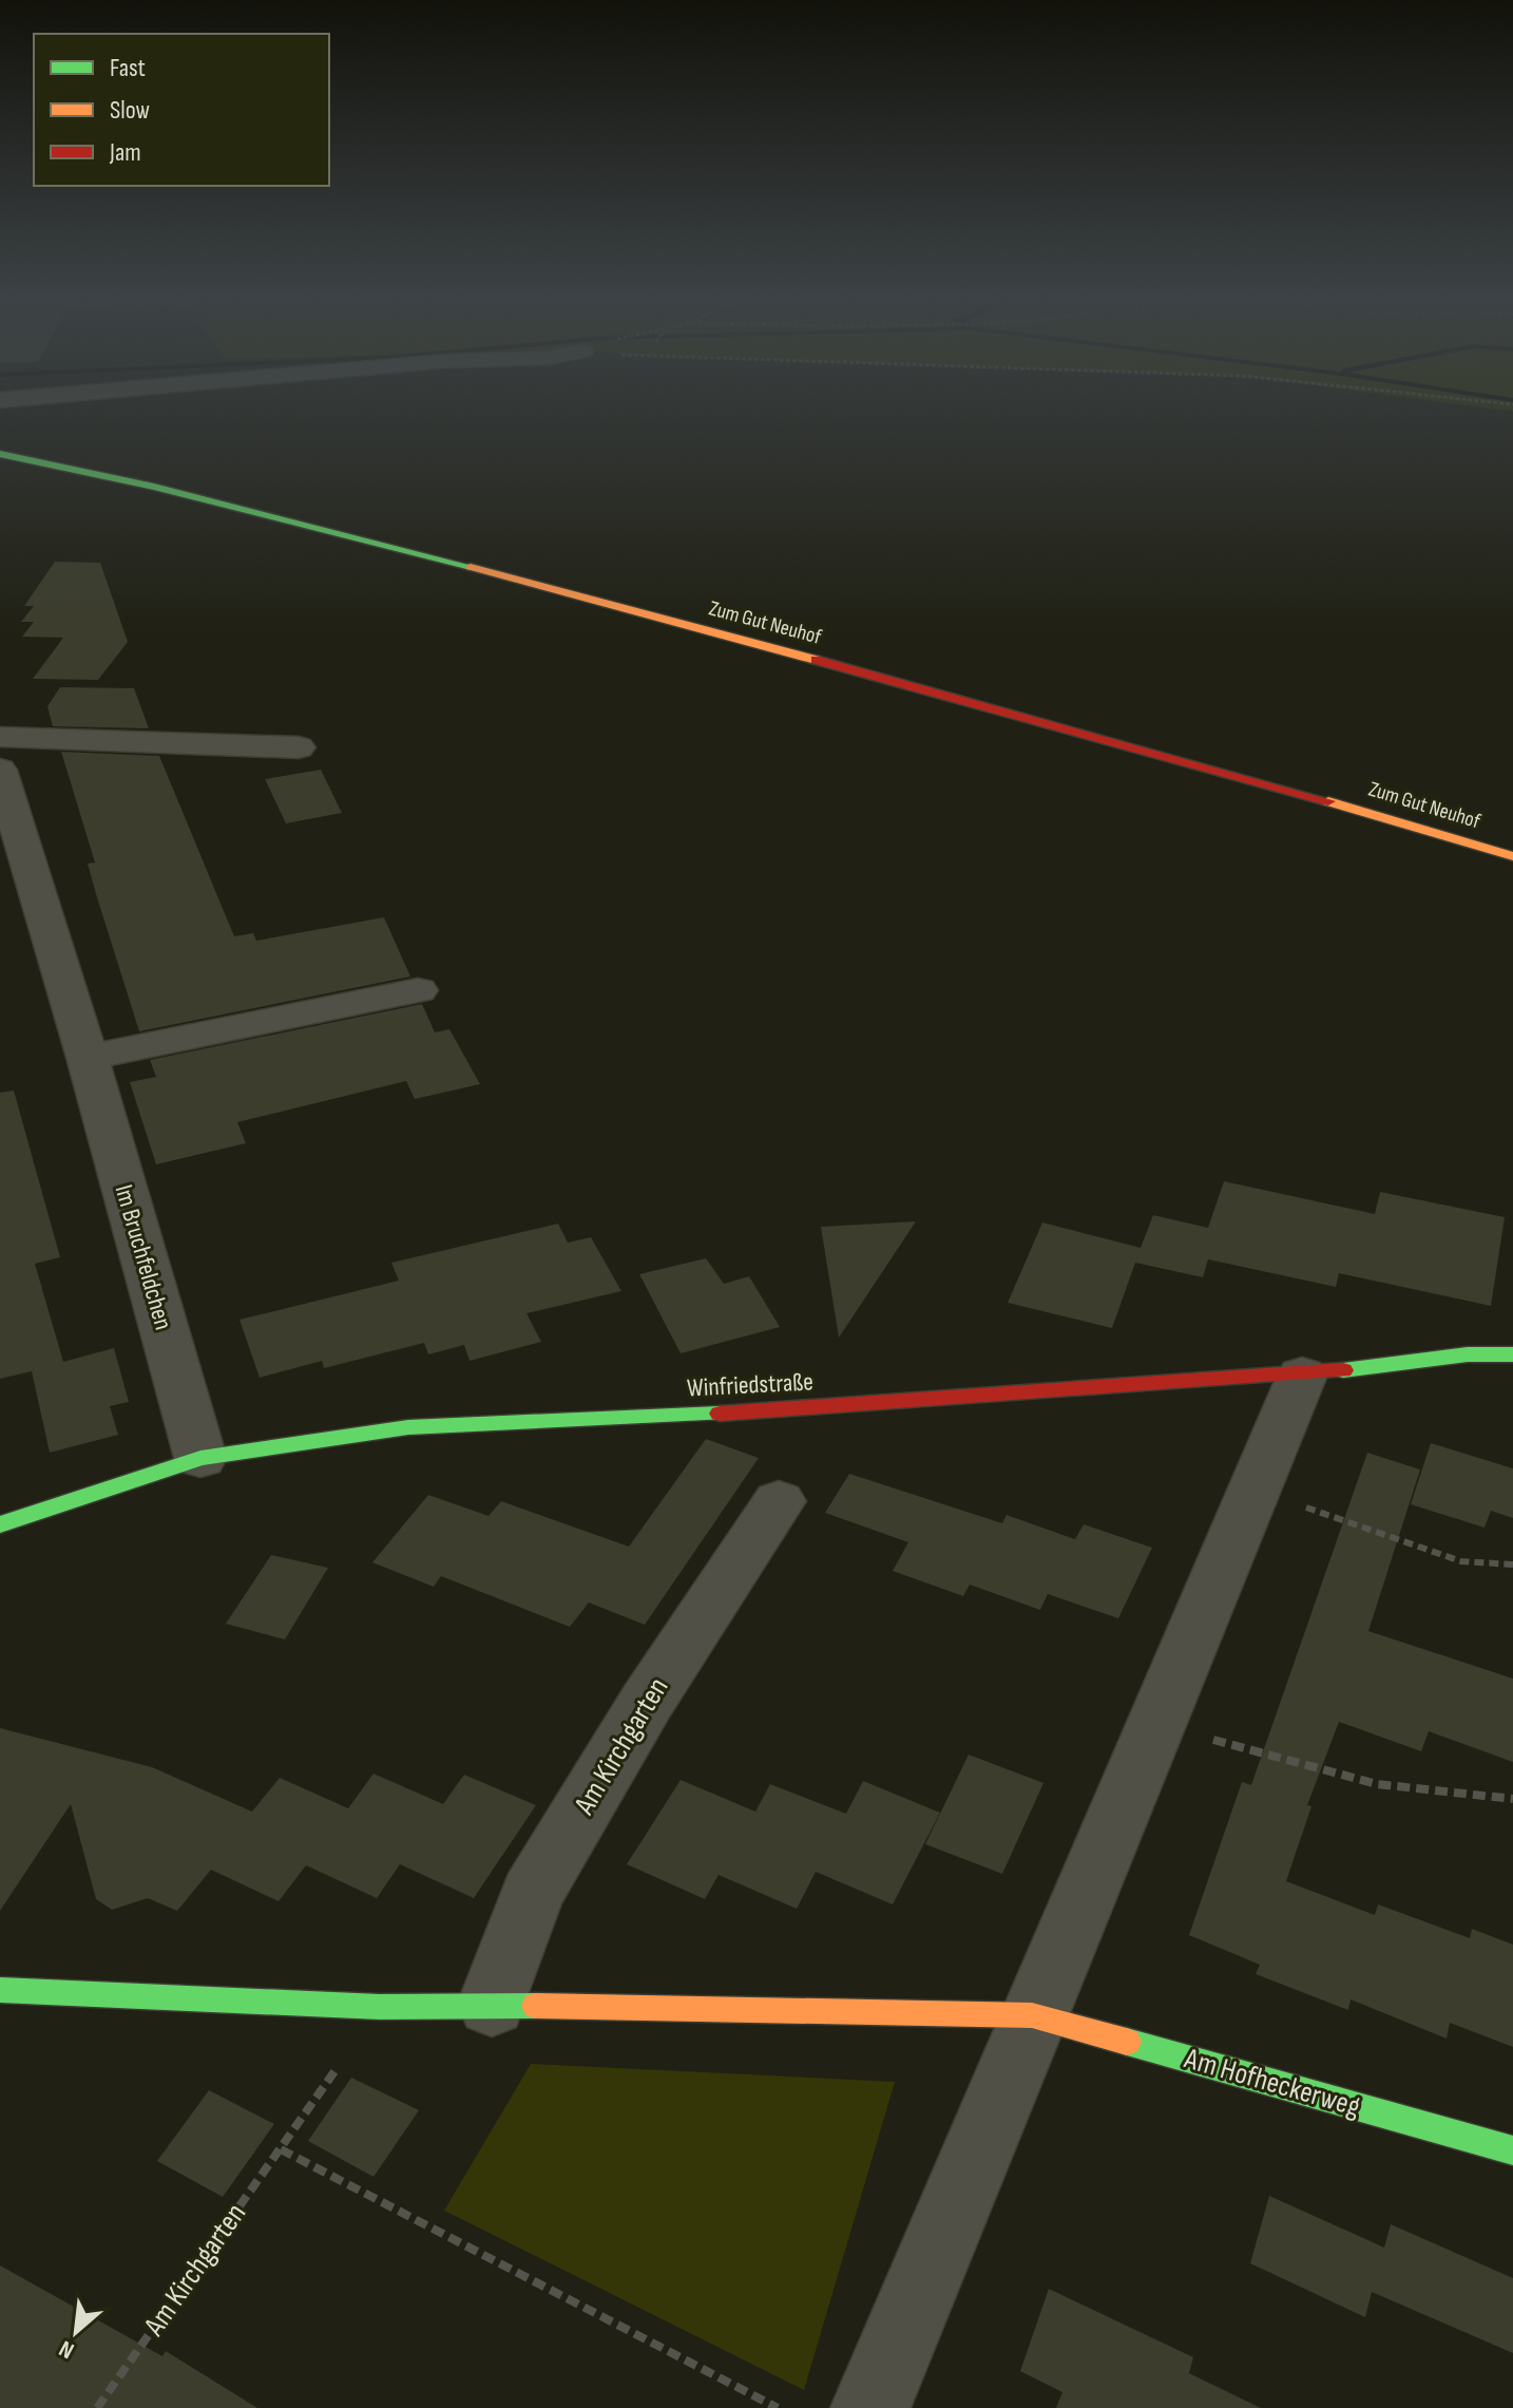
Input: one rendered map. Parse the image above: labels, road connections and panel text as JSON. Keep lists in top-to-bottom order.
{
  "streets": {
    "main road": ["Zum Gut Neuhof", "Winfriedstraße", "Am Hofheckerweg"],
    "street": ["Im Bruchfeldchen", "Am Kirchgarten"]
  },
  "crossings": [
    ["Im Bruchfeldchen", "Winfriedstraße"]
  ],
  "legend": ["Fast", "Slow", "Jam"],
  "north": "bottom left"
}
